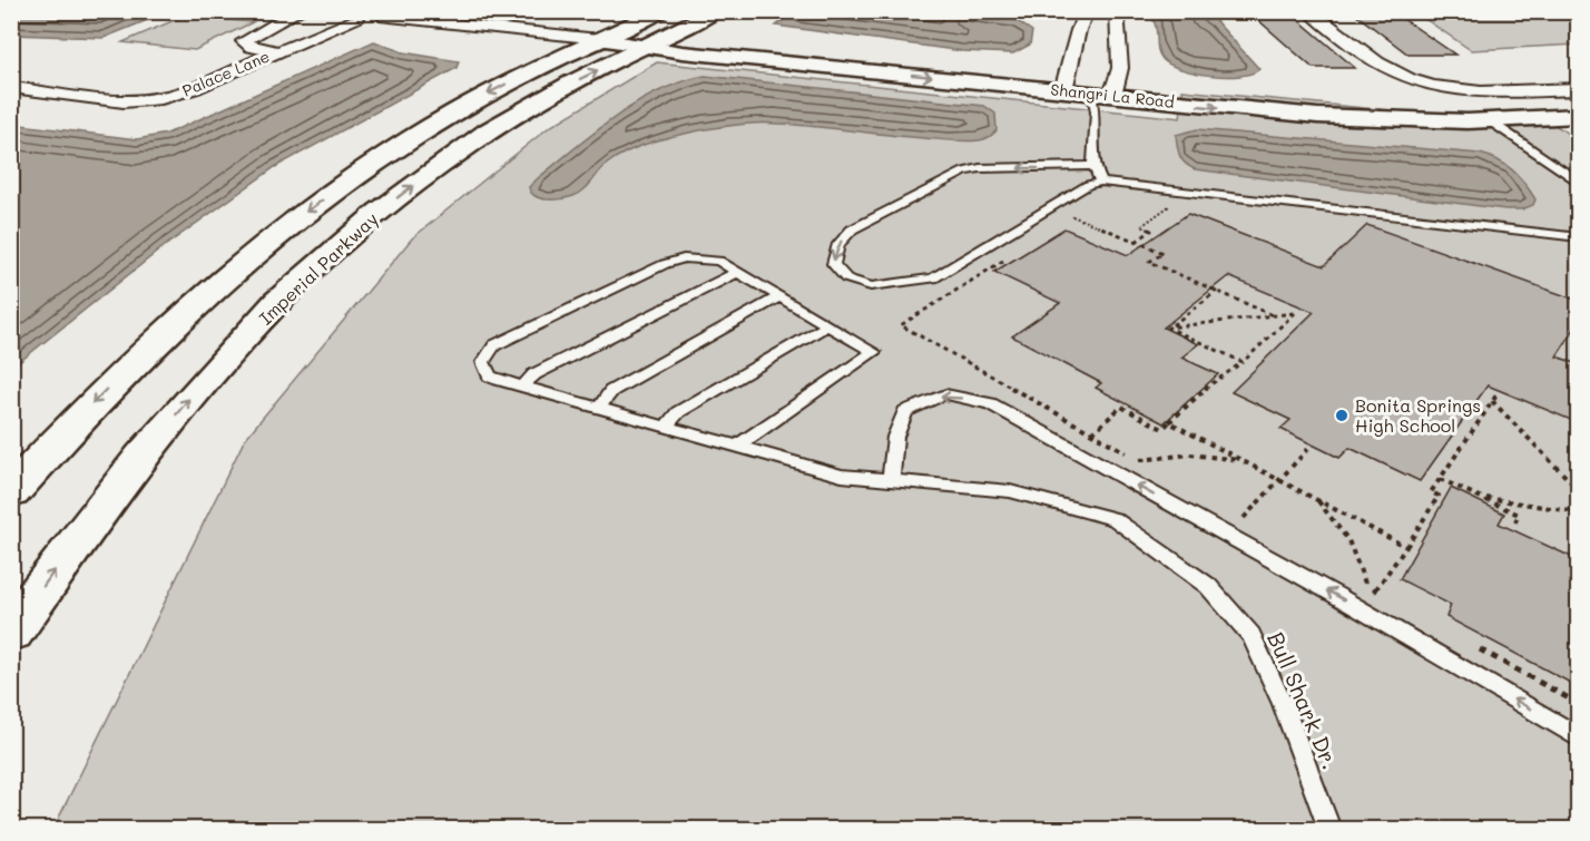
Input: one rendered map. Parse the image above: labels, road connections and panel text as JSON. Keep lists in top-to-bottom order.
{
  "streets": {
    "main road": ["Shangri La Road", "Imperial Parkway"],
    "street": ["Palace Lane"],
    "lane": ["Bull Shark Dr."]
  },
  "crossings": [
    ["Palace Lane", "Shangri La Road"],
    ["Palace Lane", "Imperial Parkway"],
    ["Shangri La Road", "Imperial Parkway"]
  ],
  "places": ["Bonita Springs High School"]
}
